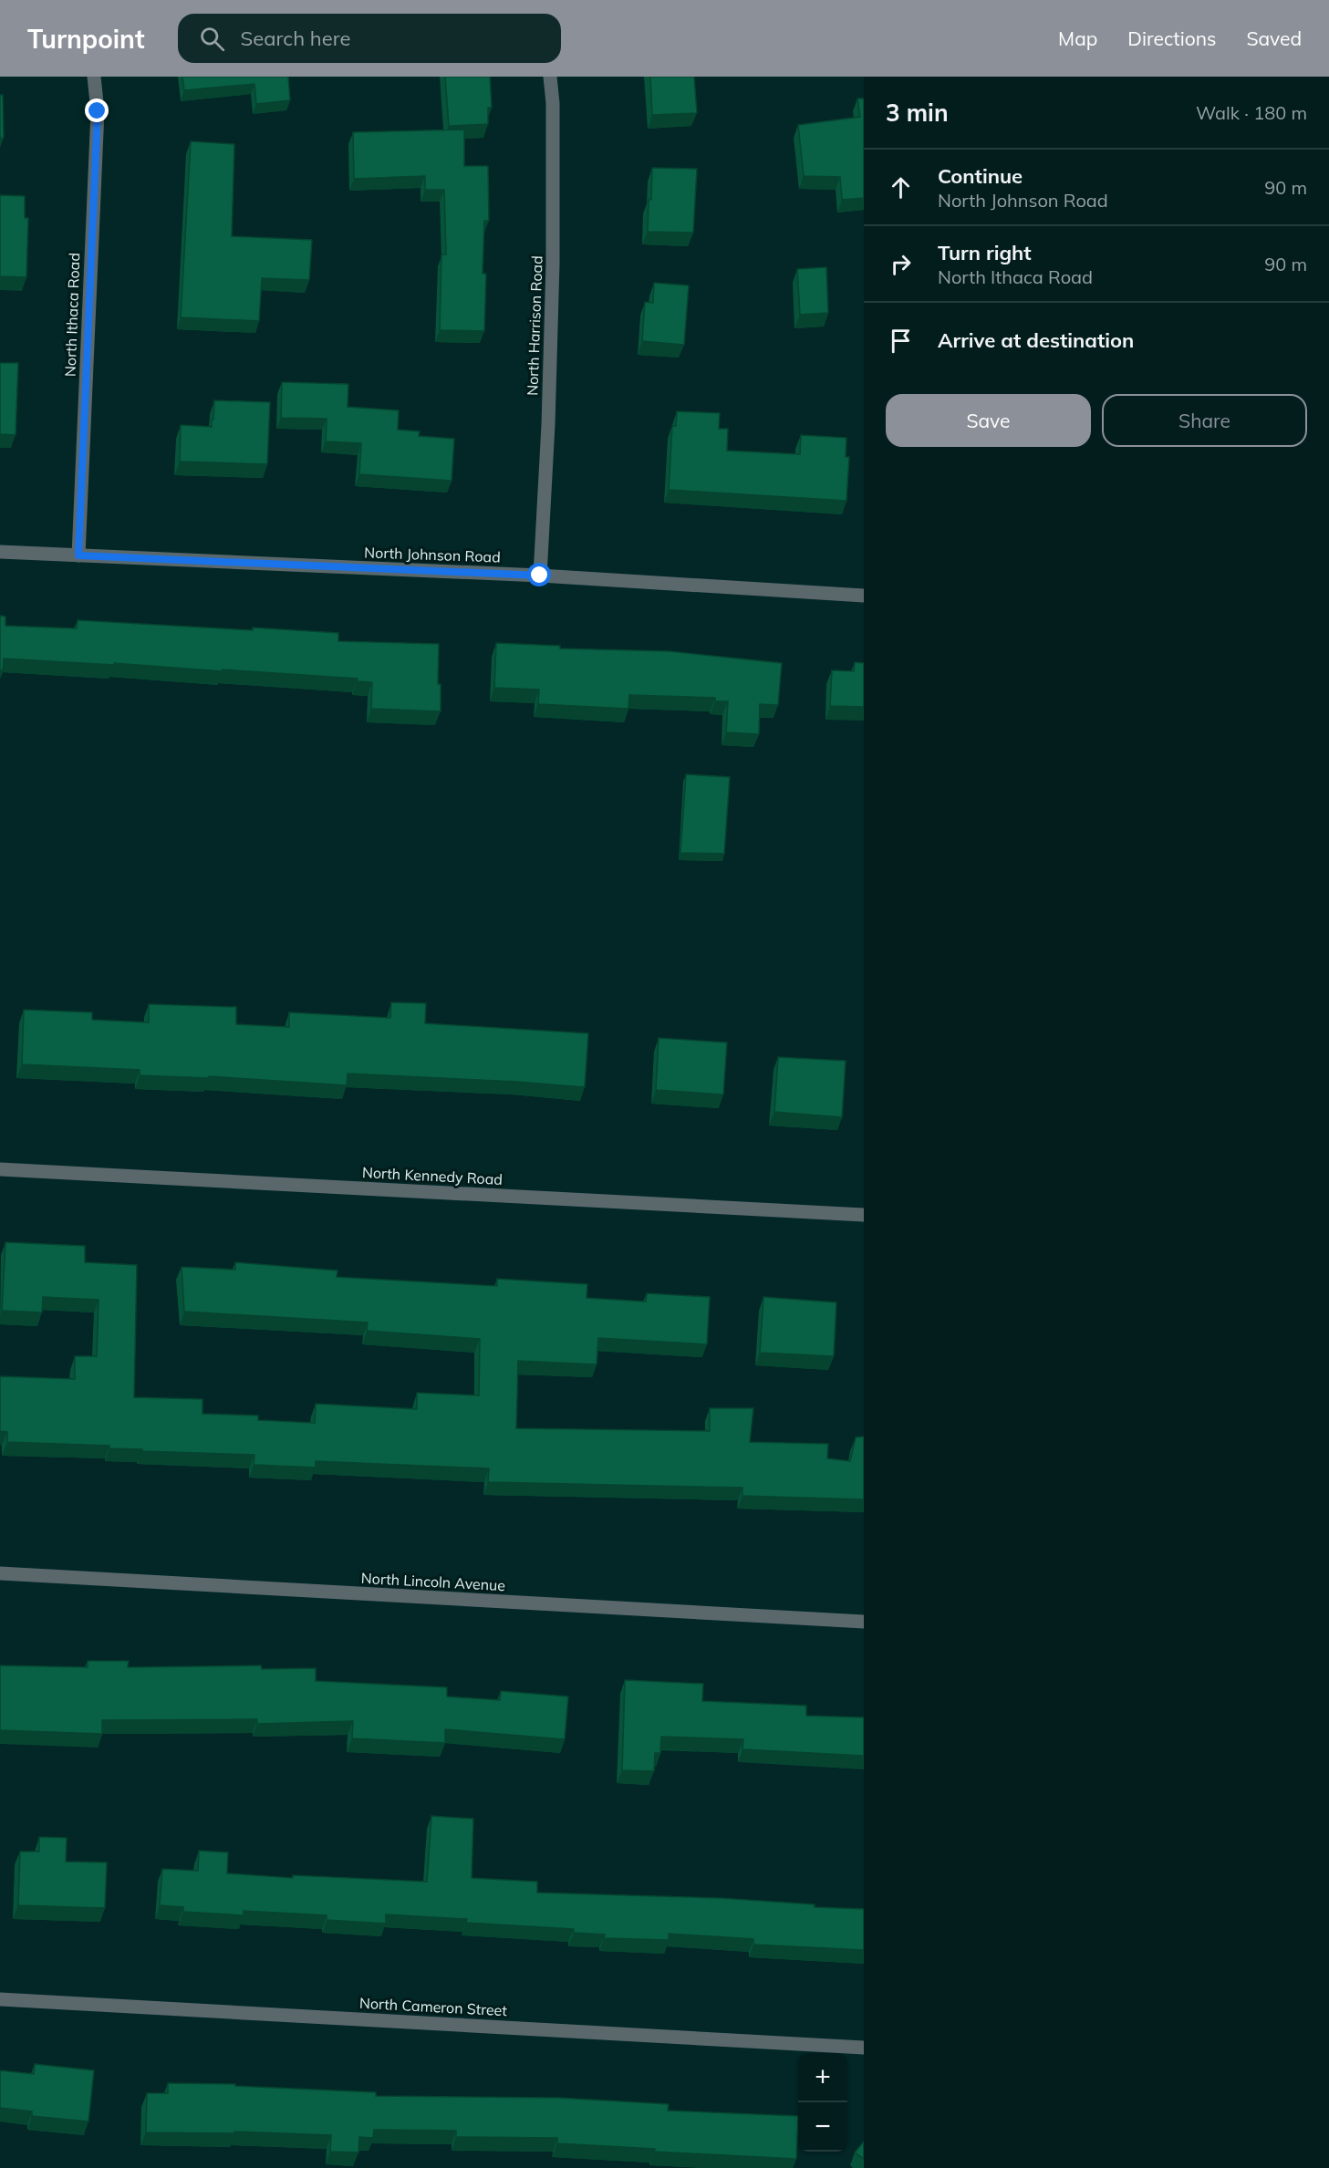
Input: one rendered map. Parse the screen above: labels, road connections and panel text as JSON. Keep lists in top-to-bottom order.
{
  "streets": {
    "street": [
      "North Ithaca Road",
      "North Harrison Road",
      "North Johnson Road",
      "North Kennedy Road",
      "North Lincoln Avenue",
      "North Cameron Street"
    ]
  },
  "crossings": [
    ["North Ithaca Road", "North Johnson Road"],
    ["North Harrison Road", "North Johnson Road"]
  ],
  "page": {
    "header": "Turnpoint",
    "search": "Search here",
    "nav": ["Map", "Directions", "Saved"],
    "heading": ["3 min", "Walk · 180 m"],
    "list": [
      ["Continue", "North Johnson Road", "90 m"],
      ["Turn right", "North Ithaca Road", "90 m"],
      "Arrive at destination"
    ],
    "buttons": ["Save", "Share"],
    "map_buttons": ["+", "−"]
  }
}
